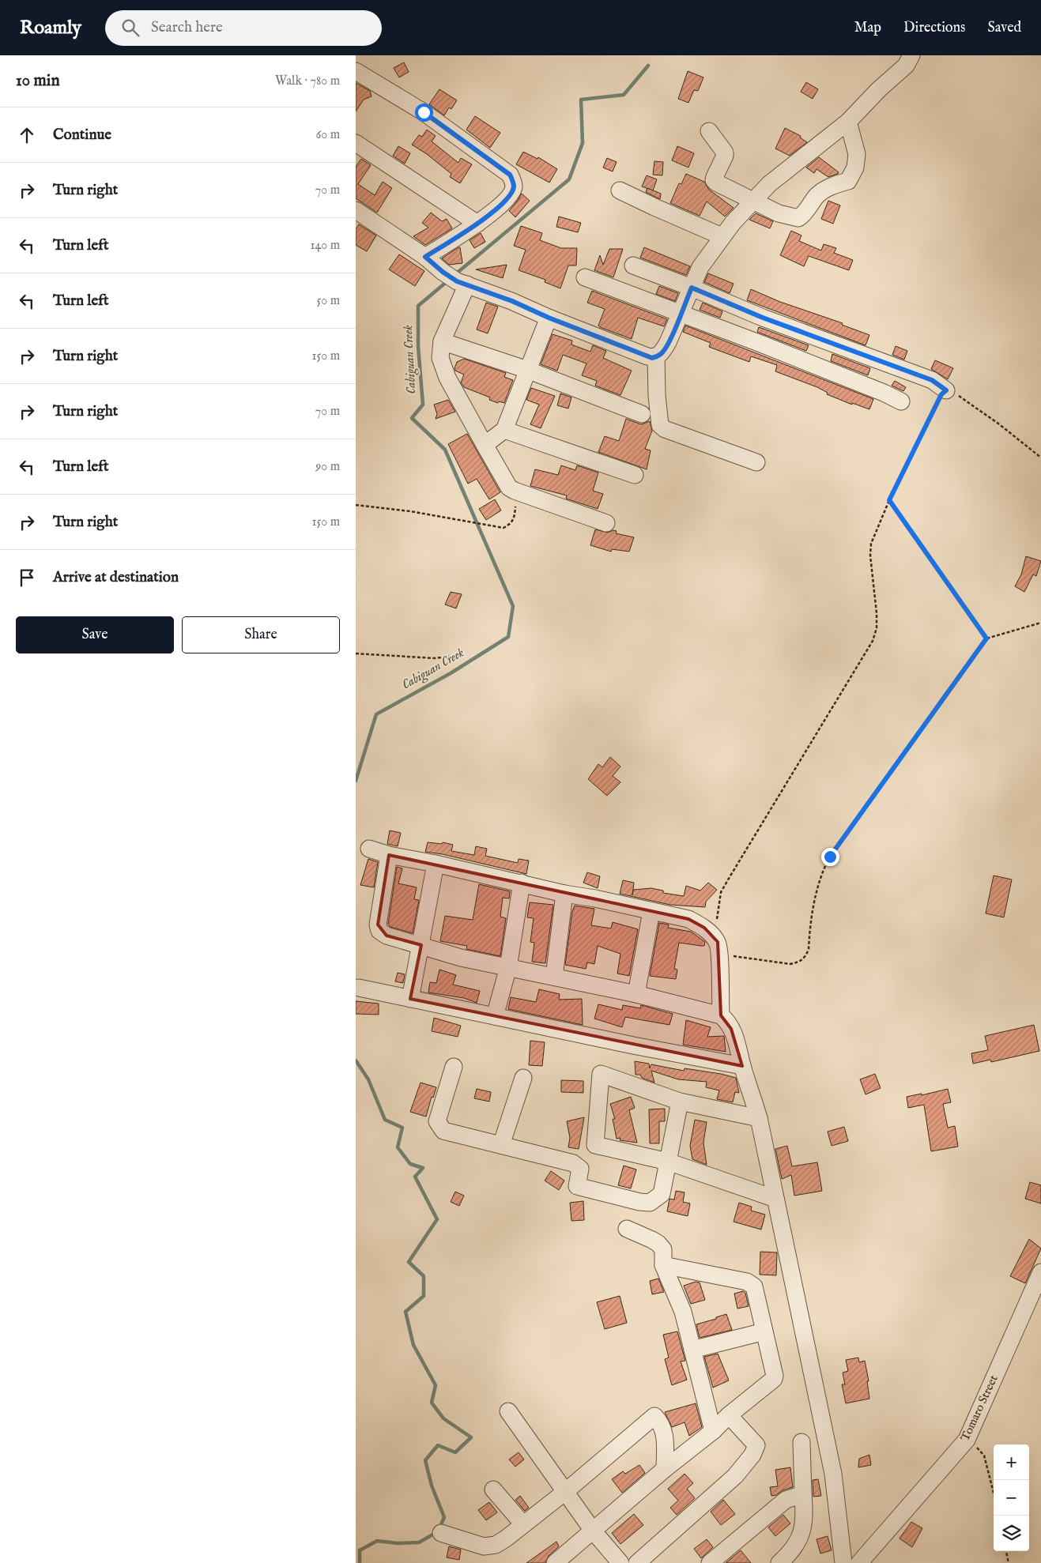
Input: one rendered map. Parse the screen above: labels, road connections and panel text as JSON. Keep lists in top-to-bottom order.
{
  "streets": {
    "street": ["Tomaro Street"]
  },
  "water": ["Cabiguan Creek"],
  "page": {
    "header": "Roamly",
    "search": "Search here",
    "nav": ["Map", "Directions", "Saved"],
    "heading": ["10 min", "Walk · 780 m"],
    "list": [
      ["Continue", "60 m"],
      ["Turn right", "70 m"],
      ["Turn left", "140 m"],
      ["Turn left", "50 m"],
      ["Turn right", "150 m"],
      ["Turn right", "70 m"],
      ["Turn left", "90 m"],
      ["Turn right", "150 m"],
      "Arrive at destination"
    ],
    "buttons": ["Save", "Share"],
    "map_buttons": ["+", "−"]
  }
}
